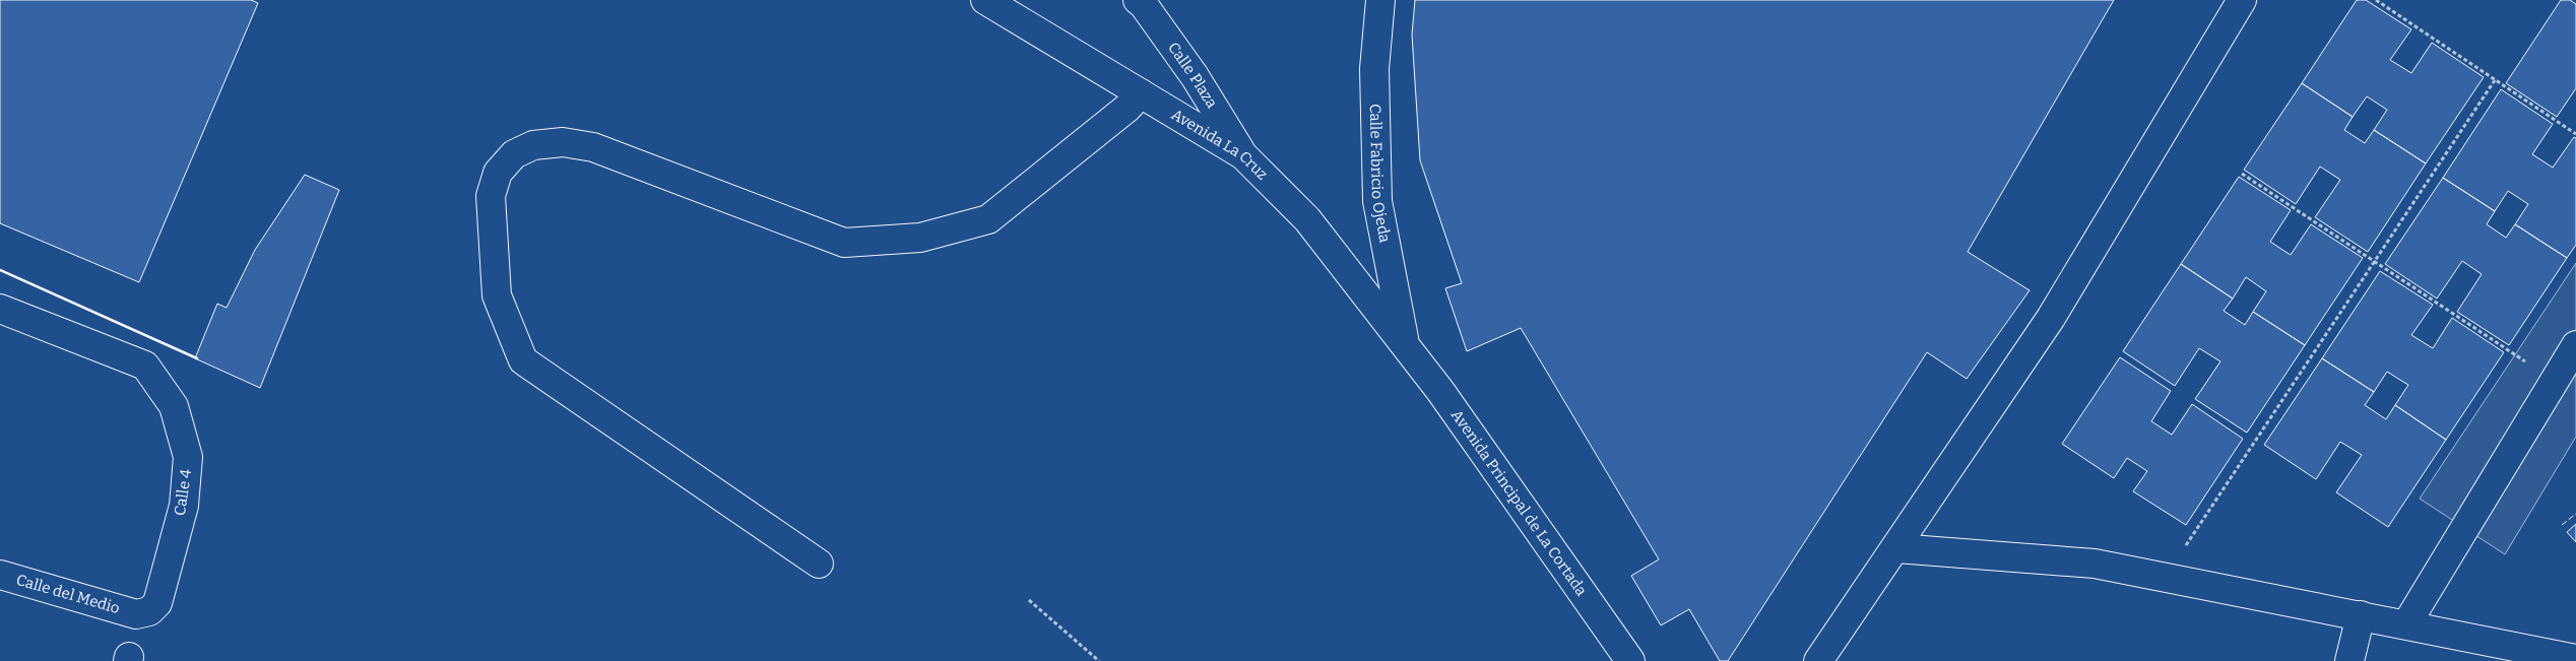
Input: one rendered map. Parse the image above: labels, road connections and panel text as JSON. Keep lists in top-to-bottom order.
{
  "streets": {
    "street": [
      "Calle Plaza",
      "Avenida La Cruz",
      "Calle Fabricio Ojeda",
      "Calle 4",
      "Avenida Principal de La Cortada",
      "Calle del Medio"
    ]
  },
  "crossings": [
    ["Calle Plaza", "Avenida La Cruz"],
    ["Avenida La Cruz", "Calle Fabricio Ojeda"],
    ["Avenida La Cruz", "Avenida Principal de La Cortada"],
    ["Calle Fabricio Ojeda", "Avenida Principal de La Cortada"],
    ["Calle 4", "Calle del Medio"]
  ]
}
